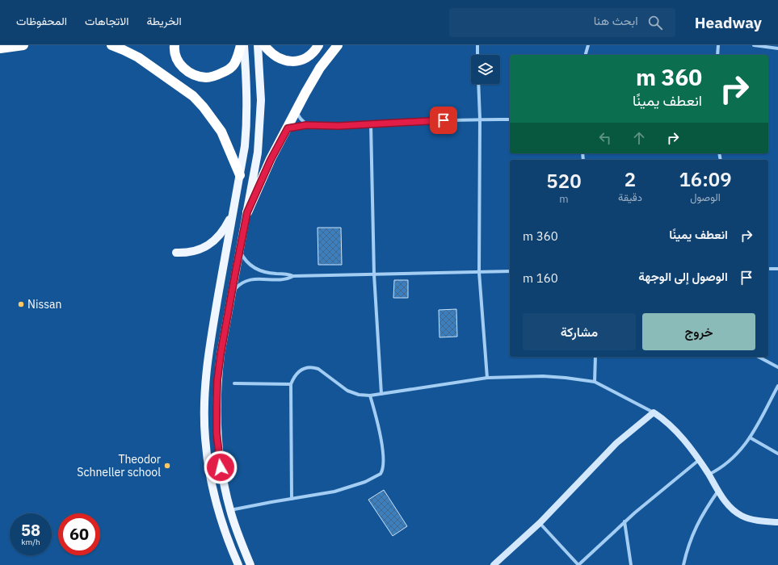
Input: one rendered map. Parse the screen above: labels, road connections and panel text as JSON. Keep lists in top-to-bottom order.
{
  "places": ["Nissan", "Theodor Schneller school"],
  "page": {
    "header": "Headway",
    "search": "ابحث هنا",
    "nav": ["الخريطة", "الاتجاهات", "المحفوظات"],
    "turn": ["360 m", "انعطف يمينًا"],
    "eta": [
      "16:09",
      "الوصول",
      "2",
      "دقيقة",
      "520",
      "m"
    ],
    "list": [
      {
        "name": "انعطف يمينًا",
        "value": "360 m"
      },
      {
        "name": "الوصول إلى الوجهة",
        "value": "160 m"
      }
    ],
    "buttons": ["خروج", "مشاركة"],
    "speed": "58 km/h",
    "limit": "60"
  }
}
